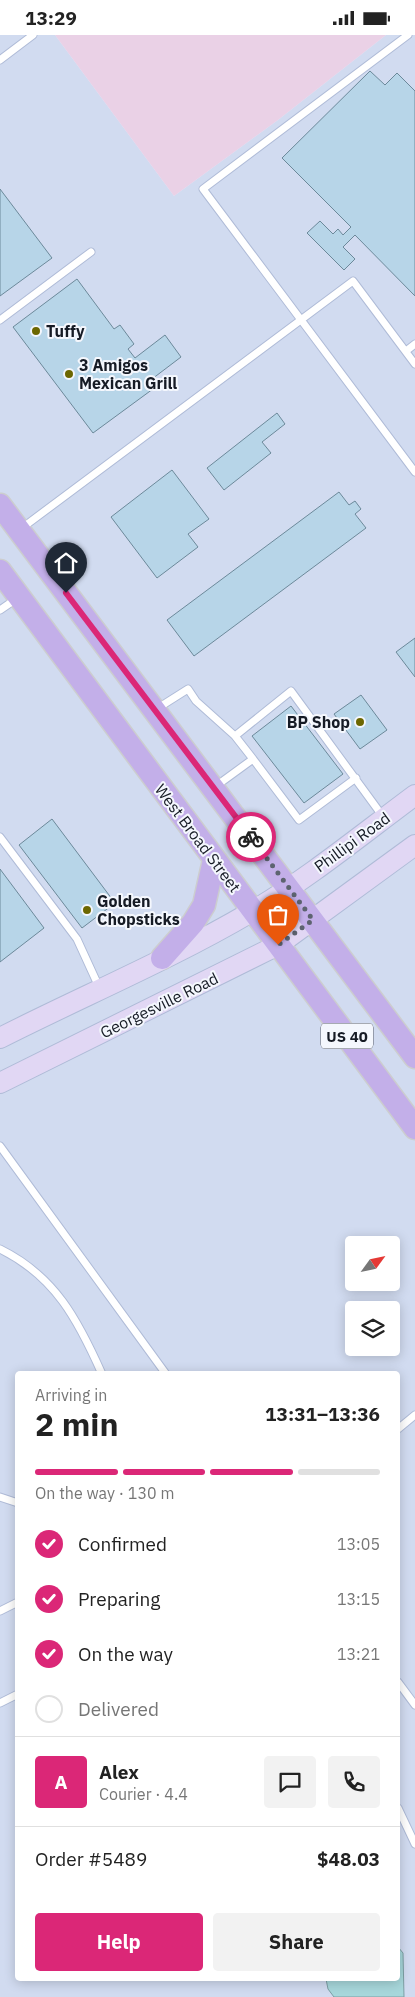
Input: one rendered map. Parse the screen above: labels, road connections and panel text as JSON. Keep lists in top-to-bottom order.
{
  "streets": {
    "main road": [
      "West Broad Street",
      "Phillipi Road",
      "Georgesville Road",
      "US 40"
    ]
  },
  "crossings": [
    ["West Broad Street", "Georgesville Road"],
    ["Phillipi Road", "US 40"],
    ["Georgesville Road", "US 40"]
  ],
  "places": [
    "Tuffy",
    "3 Amigos Mexican Grill",
    "BP Shop",
    "Golden Chopsticks"
  ],
  "north": "top right",
  "page": {
    "status": "13:29",
    "heading": ["2 min", "Arriving in", "13:31–13:36"],
    "panel": [
      "Alex",
      "Courier · 4.4",
      "Order #5489",
      "$48.03"
    ],
    "bar": "On the way · 130 m",
    "list": [
      ["Confirmed", "13:05"],
      ["Preparing", "13:15"],
      ["On the way", "13:21"],
      "Delivered"
    ],
    "round": "A",
    "buttons": ["Help", "Share"]
  }
}
